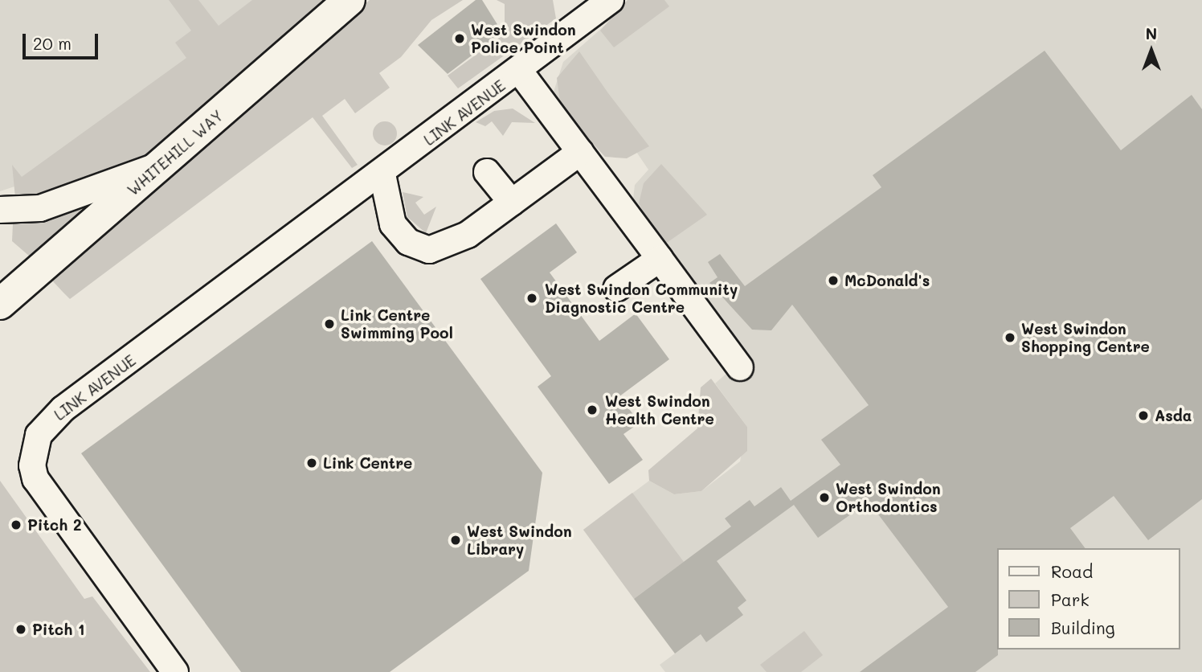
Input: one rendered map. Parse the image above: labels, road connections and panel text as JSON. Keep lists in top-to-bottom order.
{
  "streets": {
    "main road": ["WHITEHILL WAY"],
    "street": ["LINK AVENUE"]
  },
  "places": [
    "West Swindon Police Point",
    "McDonald's",
    "West Swindon Community Diagnostic Centre",
    "Link Centre Swimming Pool",
    "West Swindon Shopping Centre",
    "West Swindon Health Centre",
    "Asda",
    "Link Centre",
    "West Swindon Orthodontics",
    "Pitch 2",
    "West Swindon Library",
    "Pitch 1"
  ],
  "legend": ["Road", "Park", "Building"],
  "scale_bar": "20 m",
  "north": "top"
}
